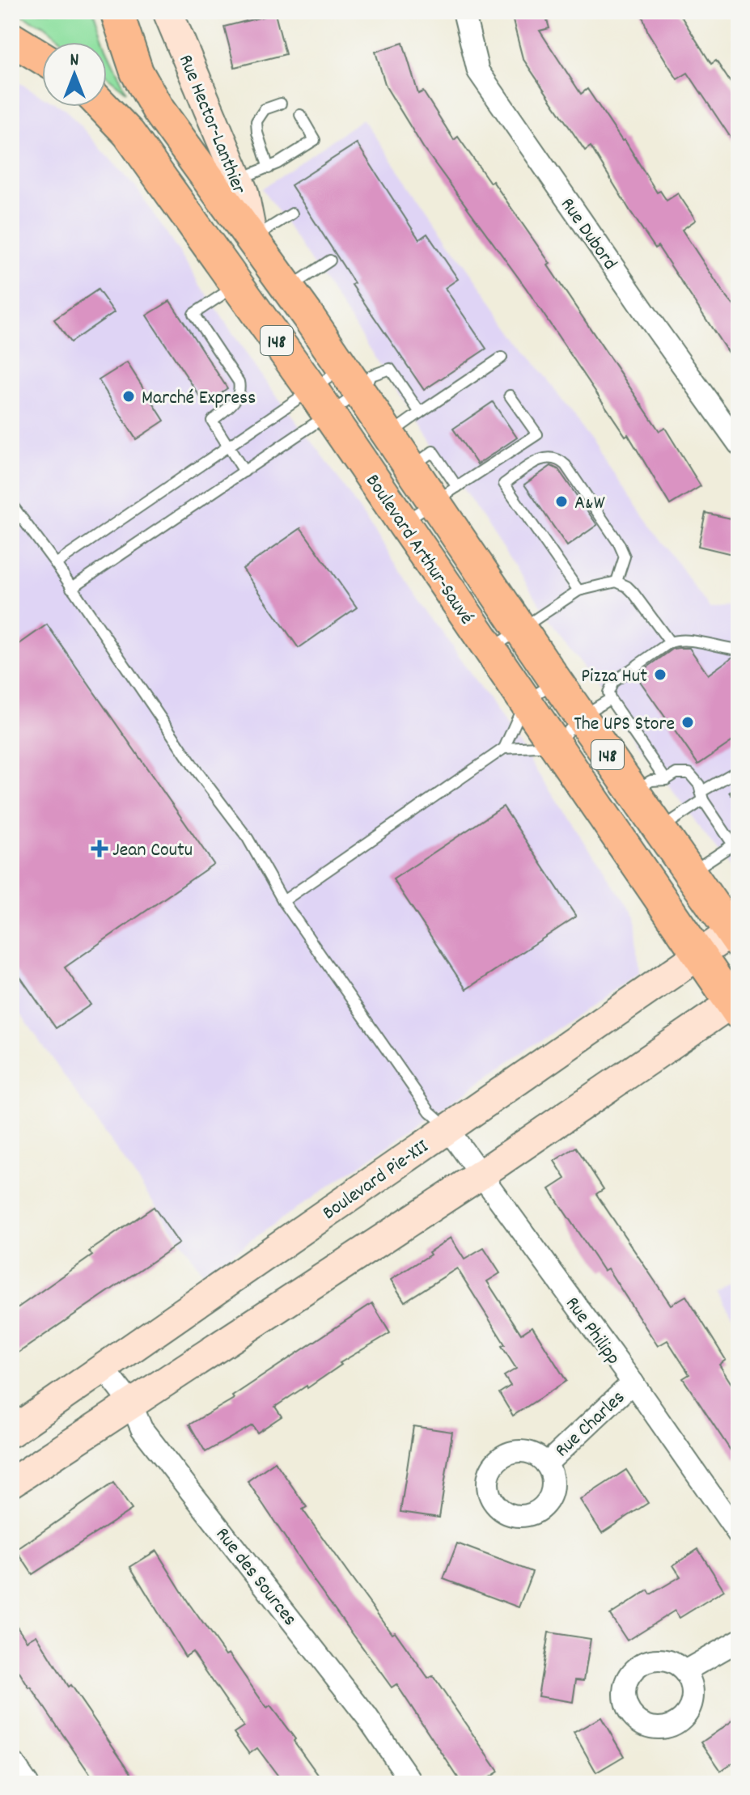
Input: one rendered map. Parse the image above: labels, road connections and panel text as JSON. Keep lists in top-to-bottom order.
{
  "streets": {
    "main road": ["148", "Boulevard Arthur-Sauvé"],
    "street": [
      "Rue Hector-Lanthier",
      "Rue Dubord",
      "Boulevard Pie-XII",
      "Rue Philipp",
      "Rue Charles",
      "Rue des Sources"
    ]
  },
  "crossings": [
    ["Rue Hector-Lanthier", "Boulevard Arthur-Sauvé"],
    ["Boulevard Arthur-Sauvé", "Boulevard Pie-XII"],
    ["Boulevard Pie-XII", "Rue Philipp"],
    ["Boulevard Pie-XII", "Rue des Sources"],
    ["Rue Philipp", "Rue Charles"]
  ],
  "places": {
    "other": [
      "Marché Express",
      "A&W",
      "Pizza Hut",
      "The UPS Store"
    ],
    "health": ["Jean Coutu"]
  },
  "north": "top"
}
